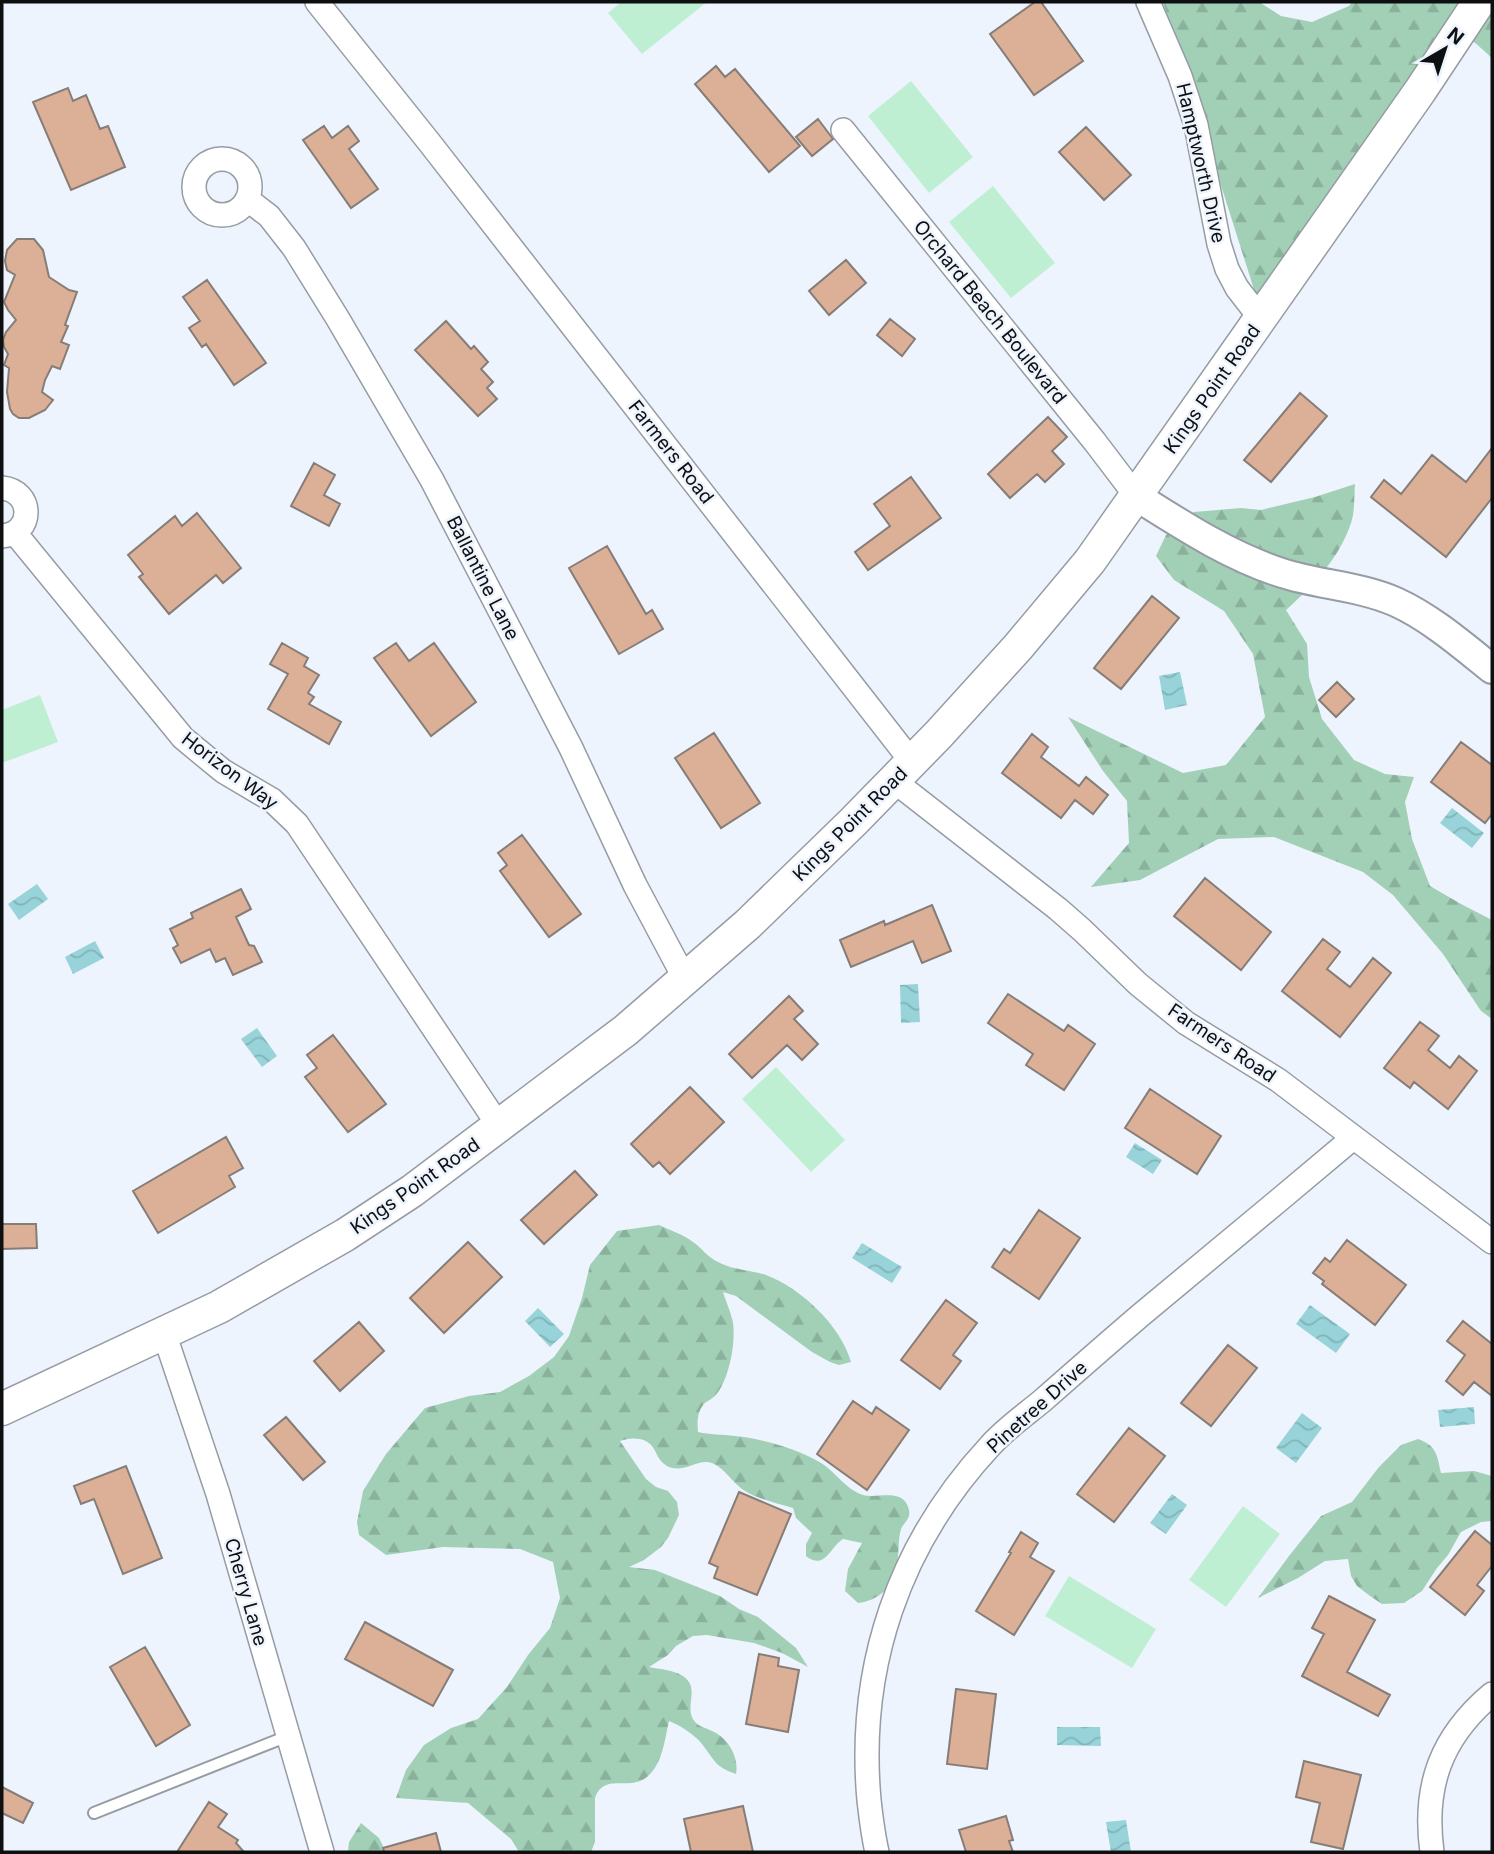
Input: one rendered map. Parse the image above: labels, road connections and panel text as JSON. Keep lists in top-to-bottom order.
{
  "streets": {
    "main road": ["Kings Point Road"],
    "street": [
      "Hamptworth Drive",
      "Orchard Beach Boulevard",
      "Farmers Road",
      "Ballantine Lane",
      "Horizon Way",
      "Pinetree Drive",
      "Cherry Lane"
    ]
  },
  "crossings": [
    ["Hamptworth Drive", "Kings Point Road"],
    ["Orchard Beach Boulevard", "Kings Point Road"],
    ["Kings Point Road", "Farmers Road"],
    ["Kings Point Road", "Ballantine Lane"],
    ["Kings Point Road", "Horizon Way"],
    ["Kings Point Road", "Cherry Lane"],
    ["Farmers Road", "Pinetree Drive"]
  ],
  "north": "top right"
}
